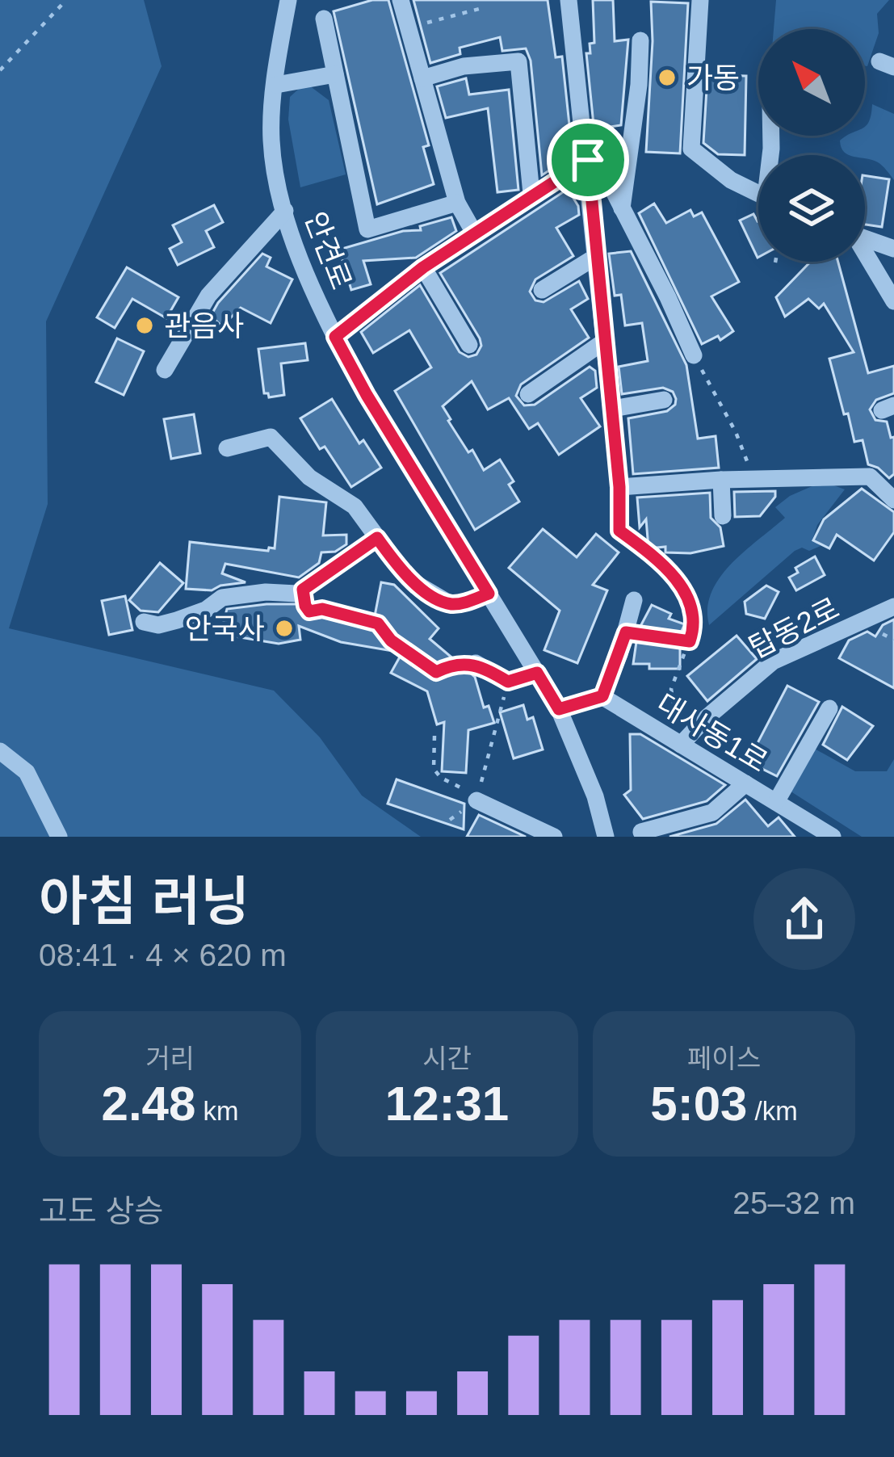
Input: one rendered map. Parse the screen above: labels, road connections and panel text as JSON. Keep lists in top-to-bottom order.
{
  "streets": {
    "street": ["안견로", "탑동2로", "대사동1로"]
  },
  "crossings": [
    ["탑동2로", "대사동1로"]
  ],
  "places": ["가동", "관음사", "안국사"],
  "north": "top left",
  "page": {
    "heading": ["아침 러닝", "08:41 · 4 × 620 m"],
    "stats": [
      ["거리", "2.48 km"],
      ["시간", "12:31"],
      ["페이스", "5:03 /km"]
    ],
    "chart": ["고도 상승", "25–32 m"]
  }
}
